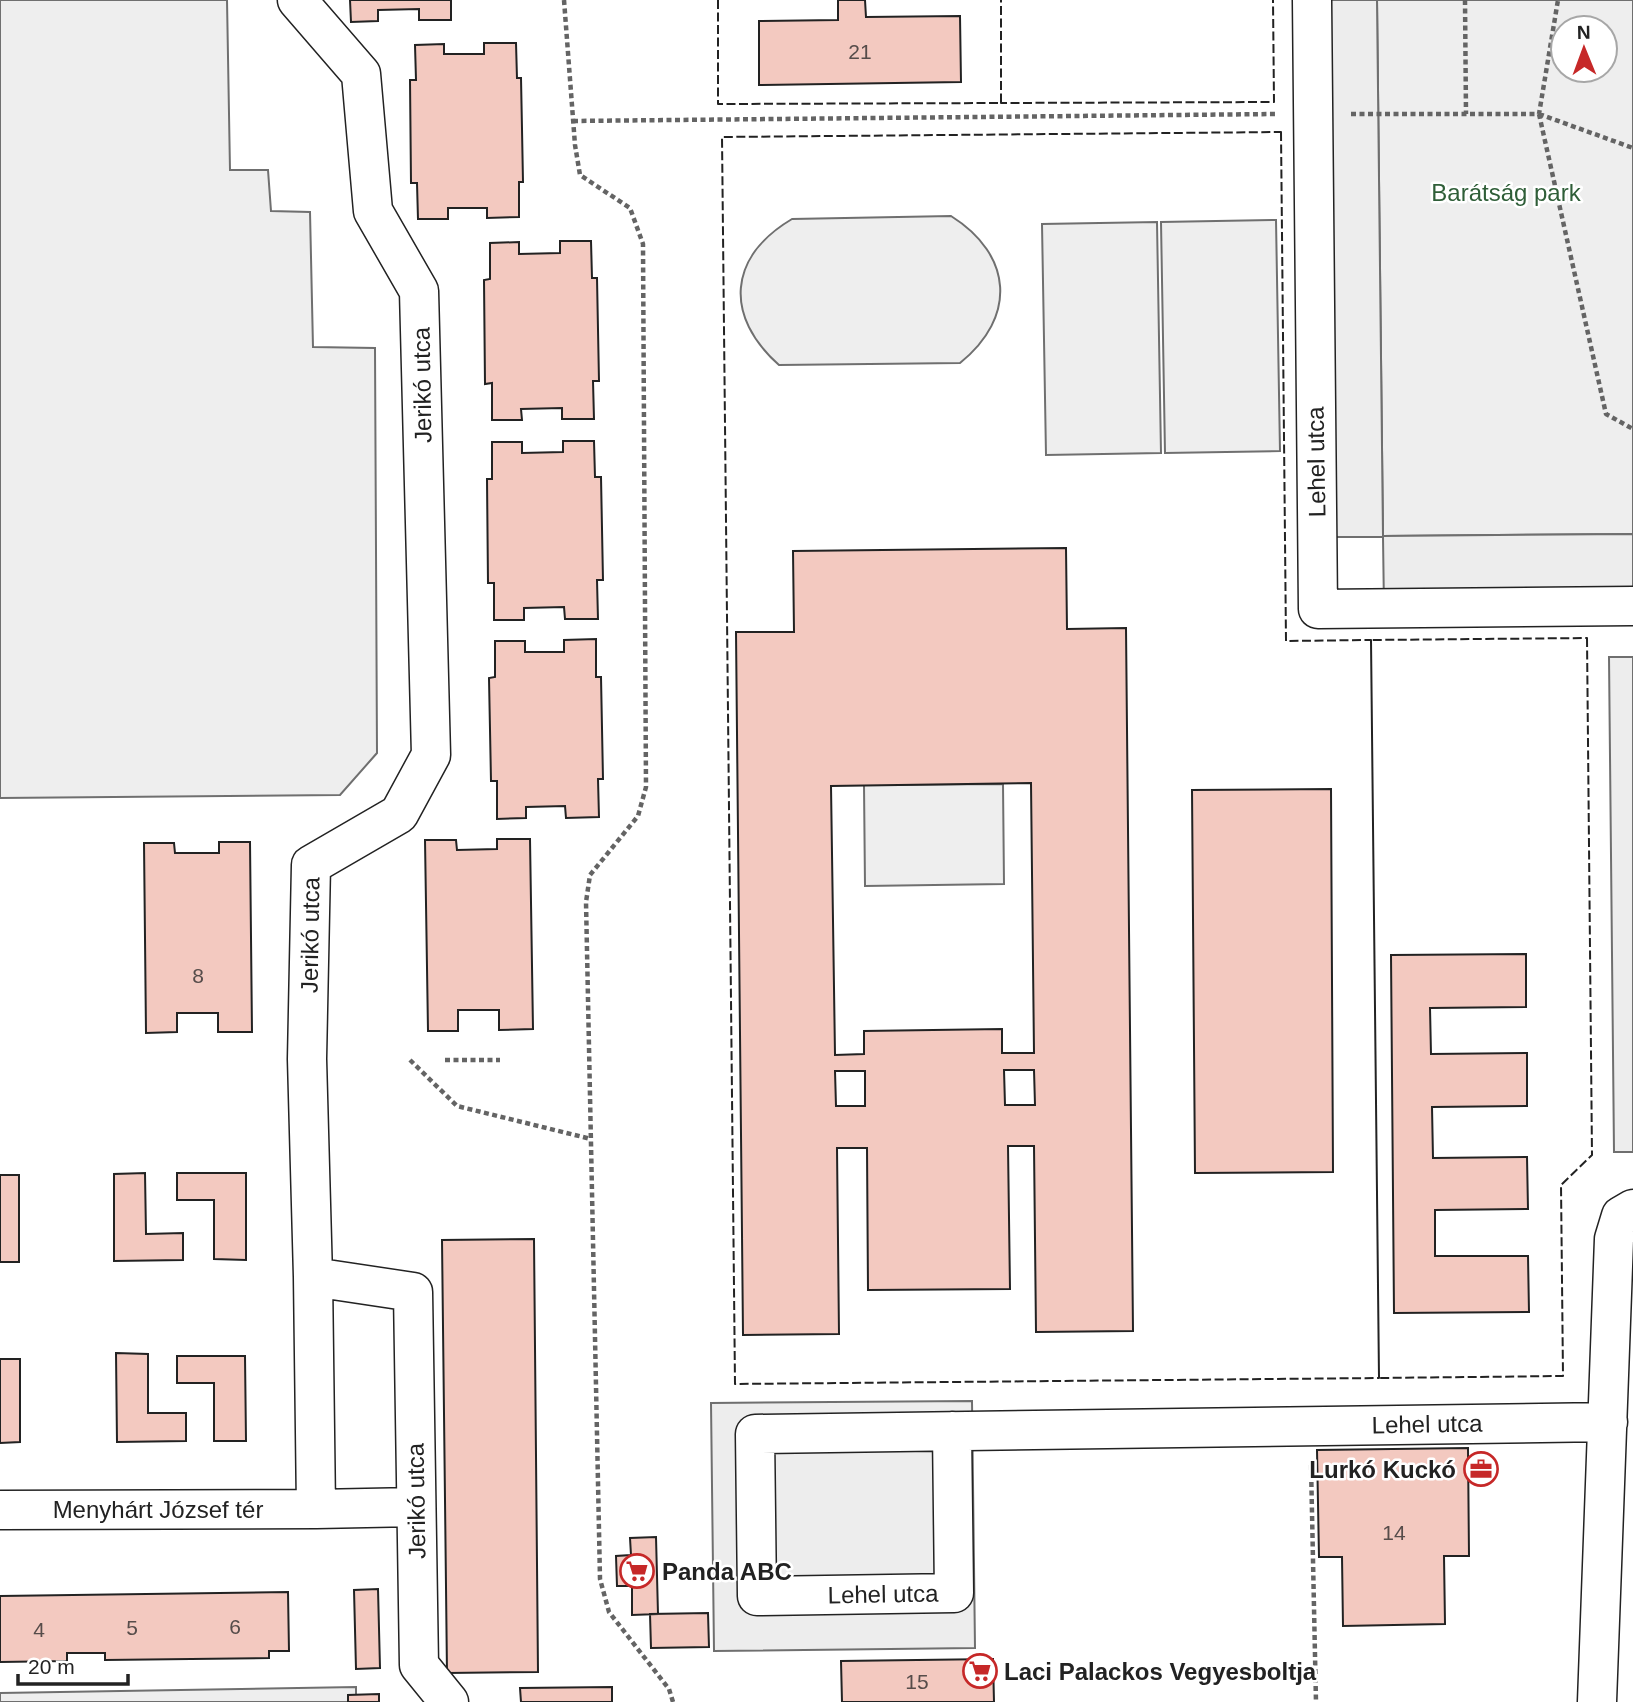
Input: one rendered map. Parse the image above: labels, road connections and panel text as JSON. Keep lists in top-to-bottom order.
{
  "streets": {
    "street": ["Jerikó utca", "Lehel utca", "Menyhárt József tér"]
  },
  "crossings": [
    ["Jerikó utca", "Menyhárt József tér"]
  ],
  "parks": ["Barátság park"],
  "places": {
    "office": ["Lurkó Kuckó"],
    "supermarket": ["Panda ABC", "Laci Palackos Vegyesboltja"]
  },
  "house_numbers": [
    "21",
    "8",
    "14",
    "6",
    "5",
    "4",
    "15"
  ],
  "scale_bar": "20 m",
  "north": "top"
}
